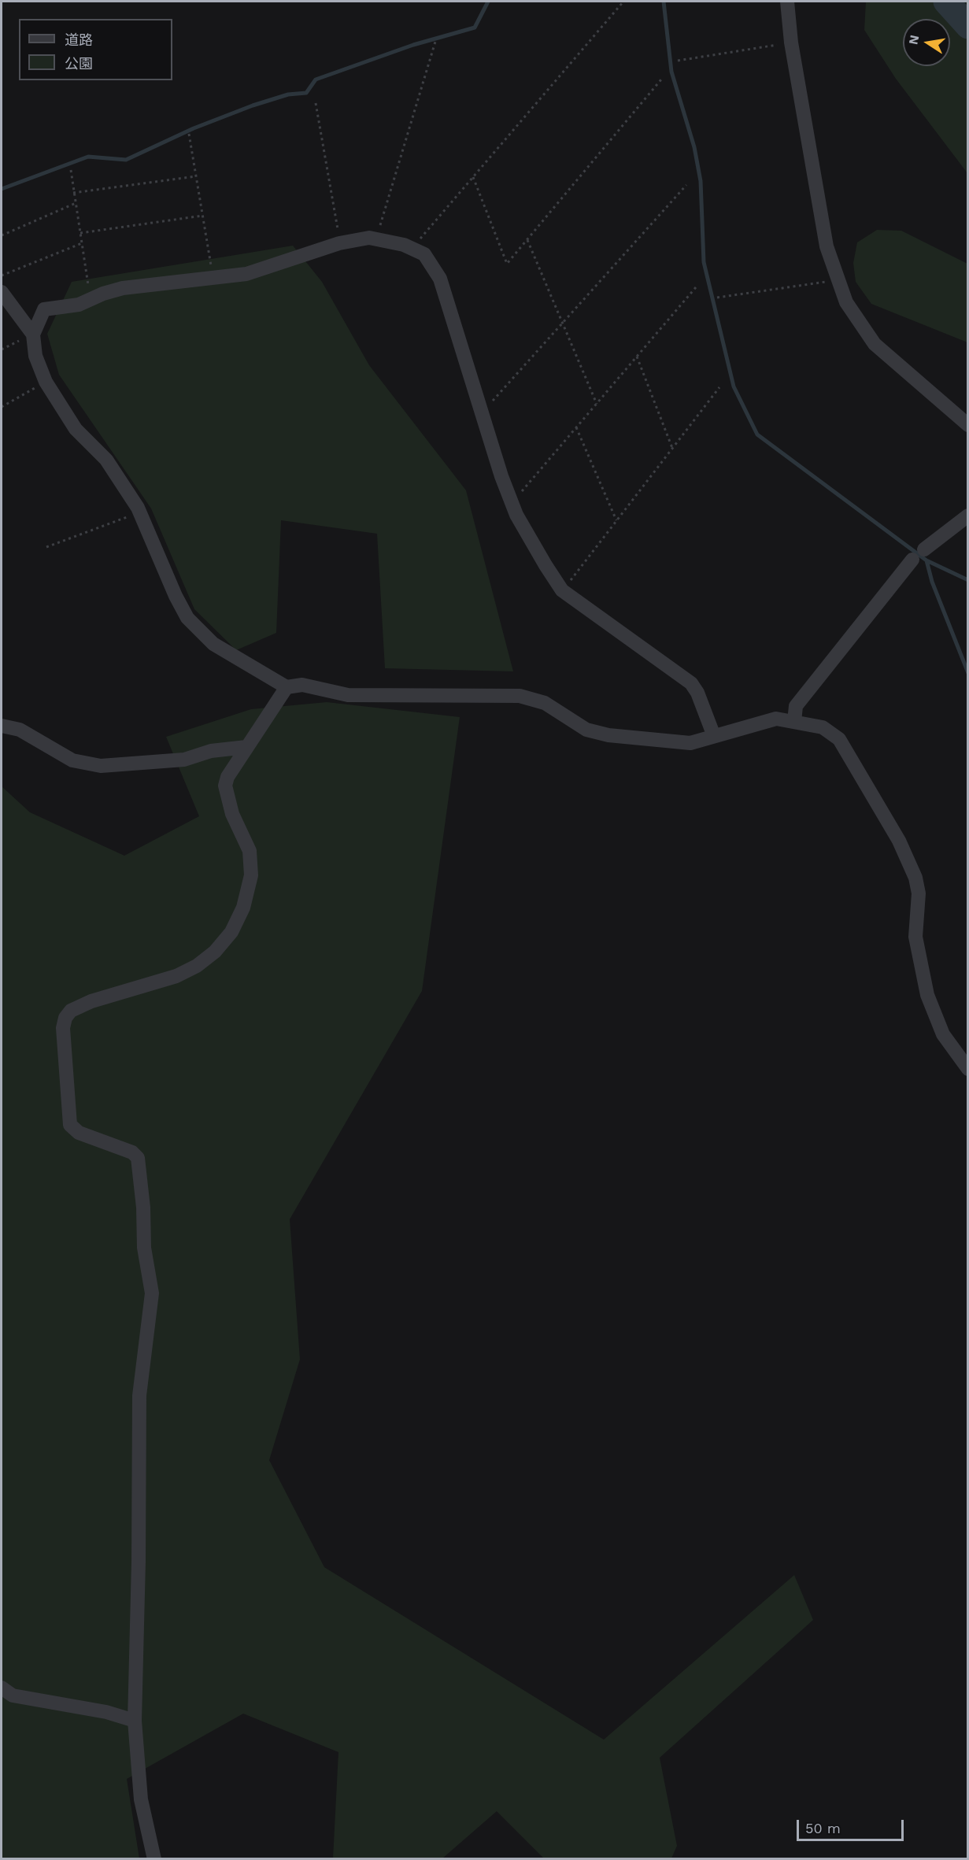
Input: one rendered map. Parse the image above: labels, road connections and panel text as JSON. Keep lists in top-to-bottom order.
{
  "legend": ["道路", "公園"],
  "scale_bar": "50 m",
  "north": "left"
}
